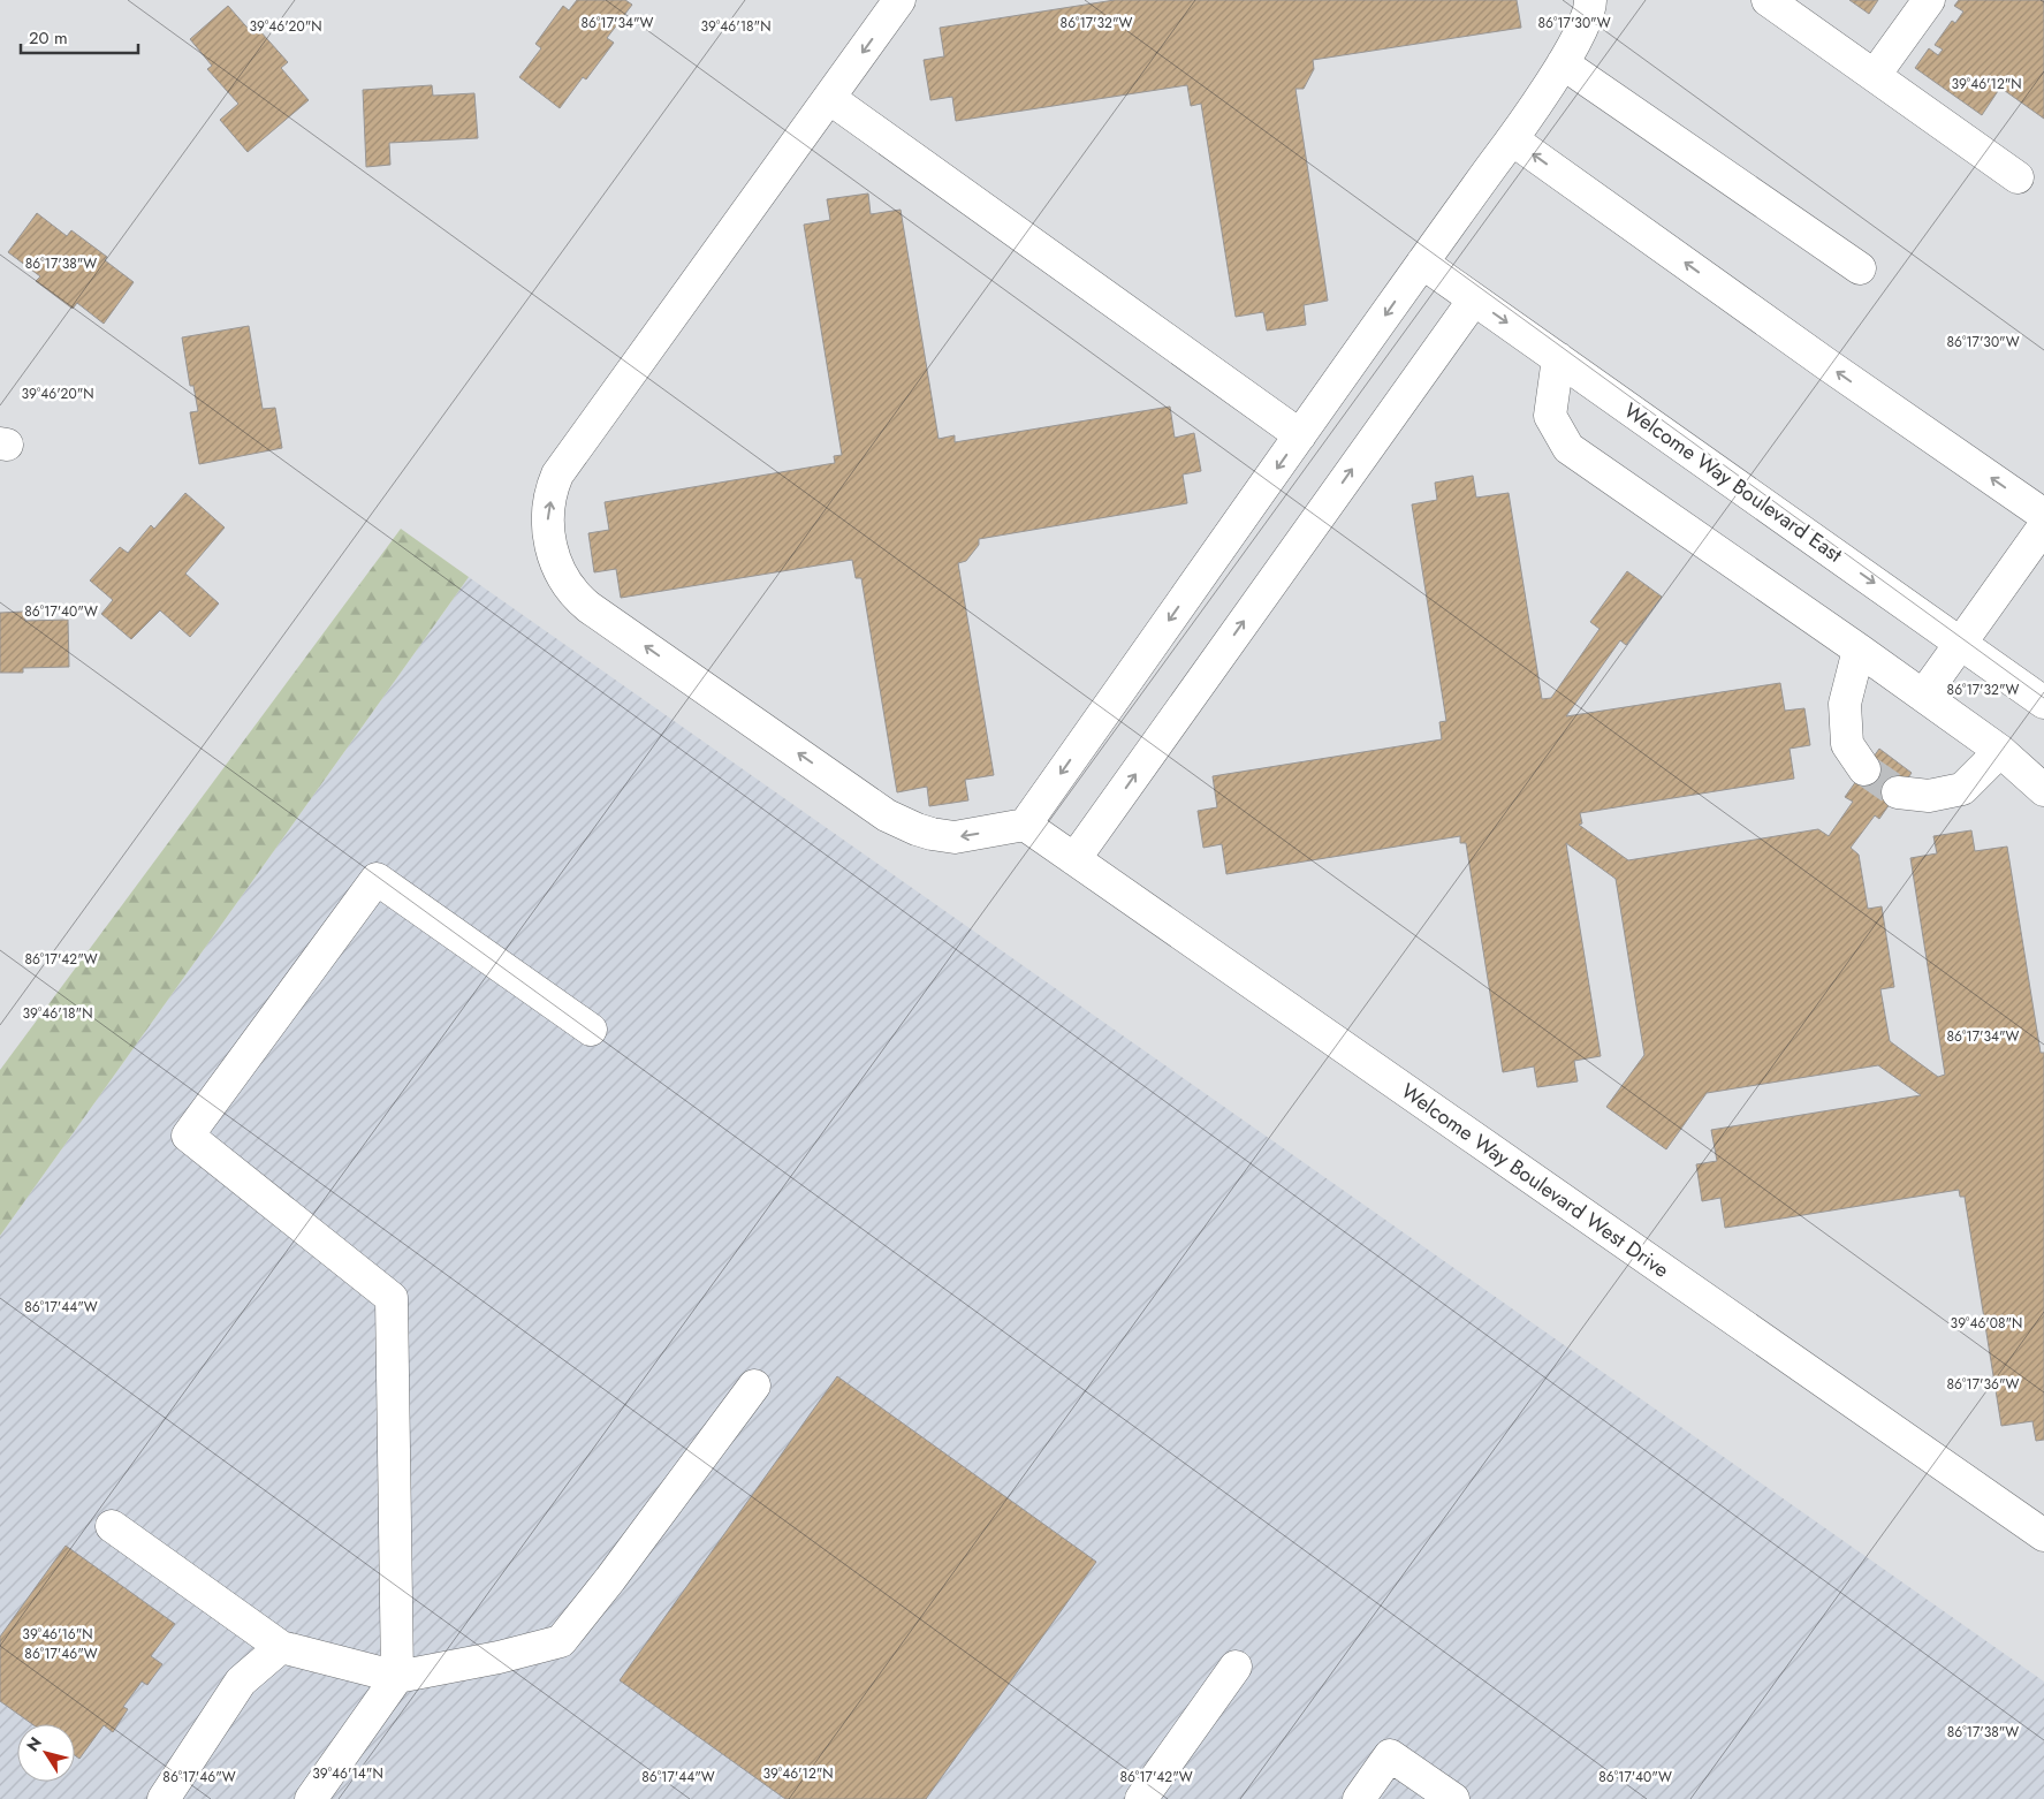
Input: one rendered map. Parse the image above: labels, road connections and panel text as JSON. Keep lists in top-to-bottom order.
{
  "streets": {
    "street": ["Welcome Way Boulevard East", "Welcome Way Boulevard West Drive"]
  },
  "scale_bar": "20 m",
  "north": "top left",
  "coordinates": [
    "86°17'34\"W",
    "86°17'32\"W",
    "86°17'30\"W",
    "39°46'20\"N",
    "39°46'18\"N",
    "39°46'12\"N",
    "86°17'38\"W",
    "86°17'40\"W",
    "86°17'42\"W",
    "86°17'44\"W",
    "39°46'08\"N",
    "86°17'36\"W",
    "39°46'16\"N",
    "86°17'46\"W",
    "39°46'14\"N"
  ]
}
